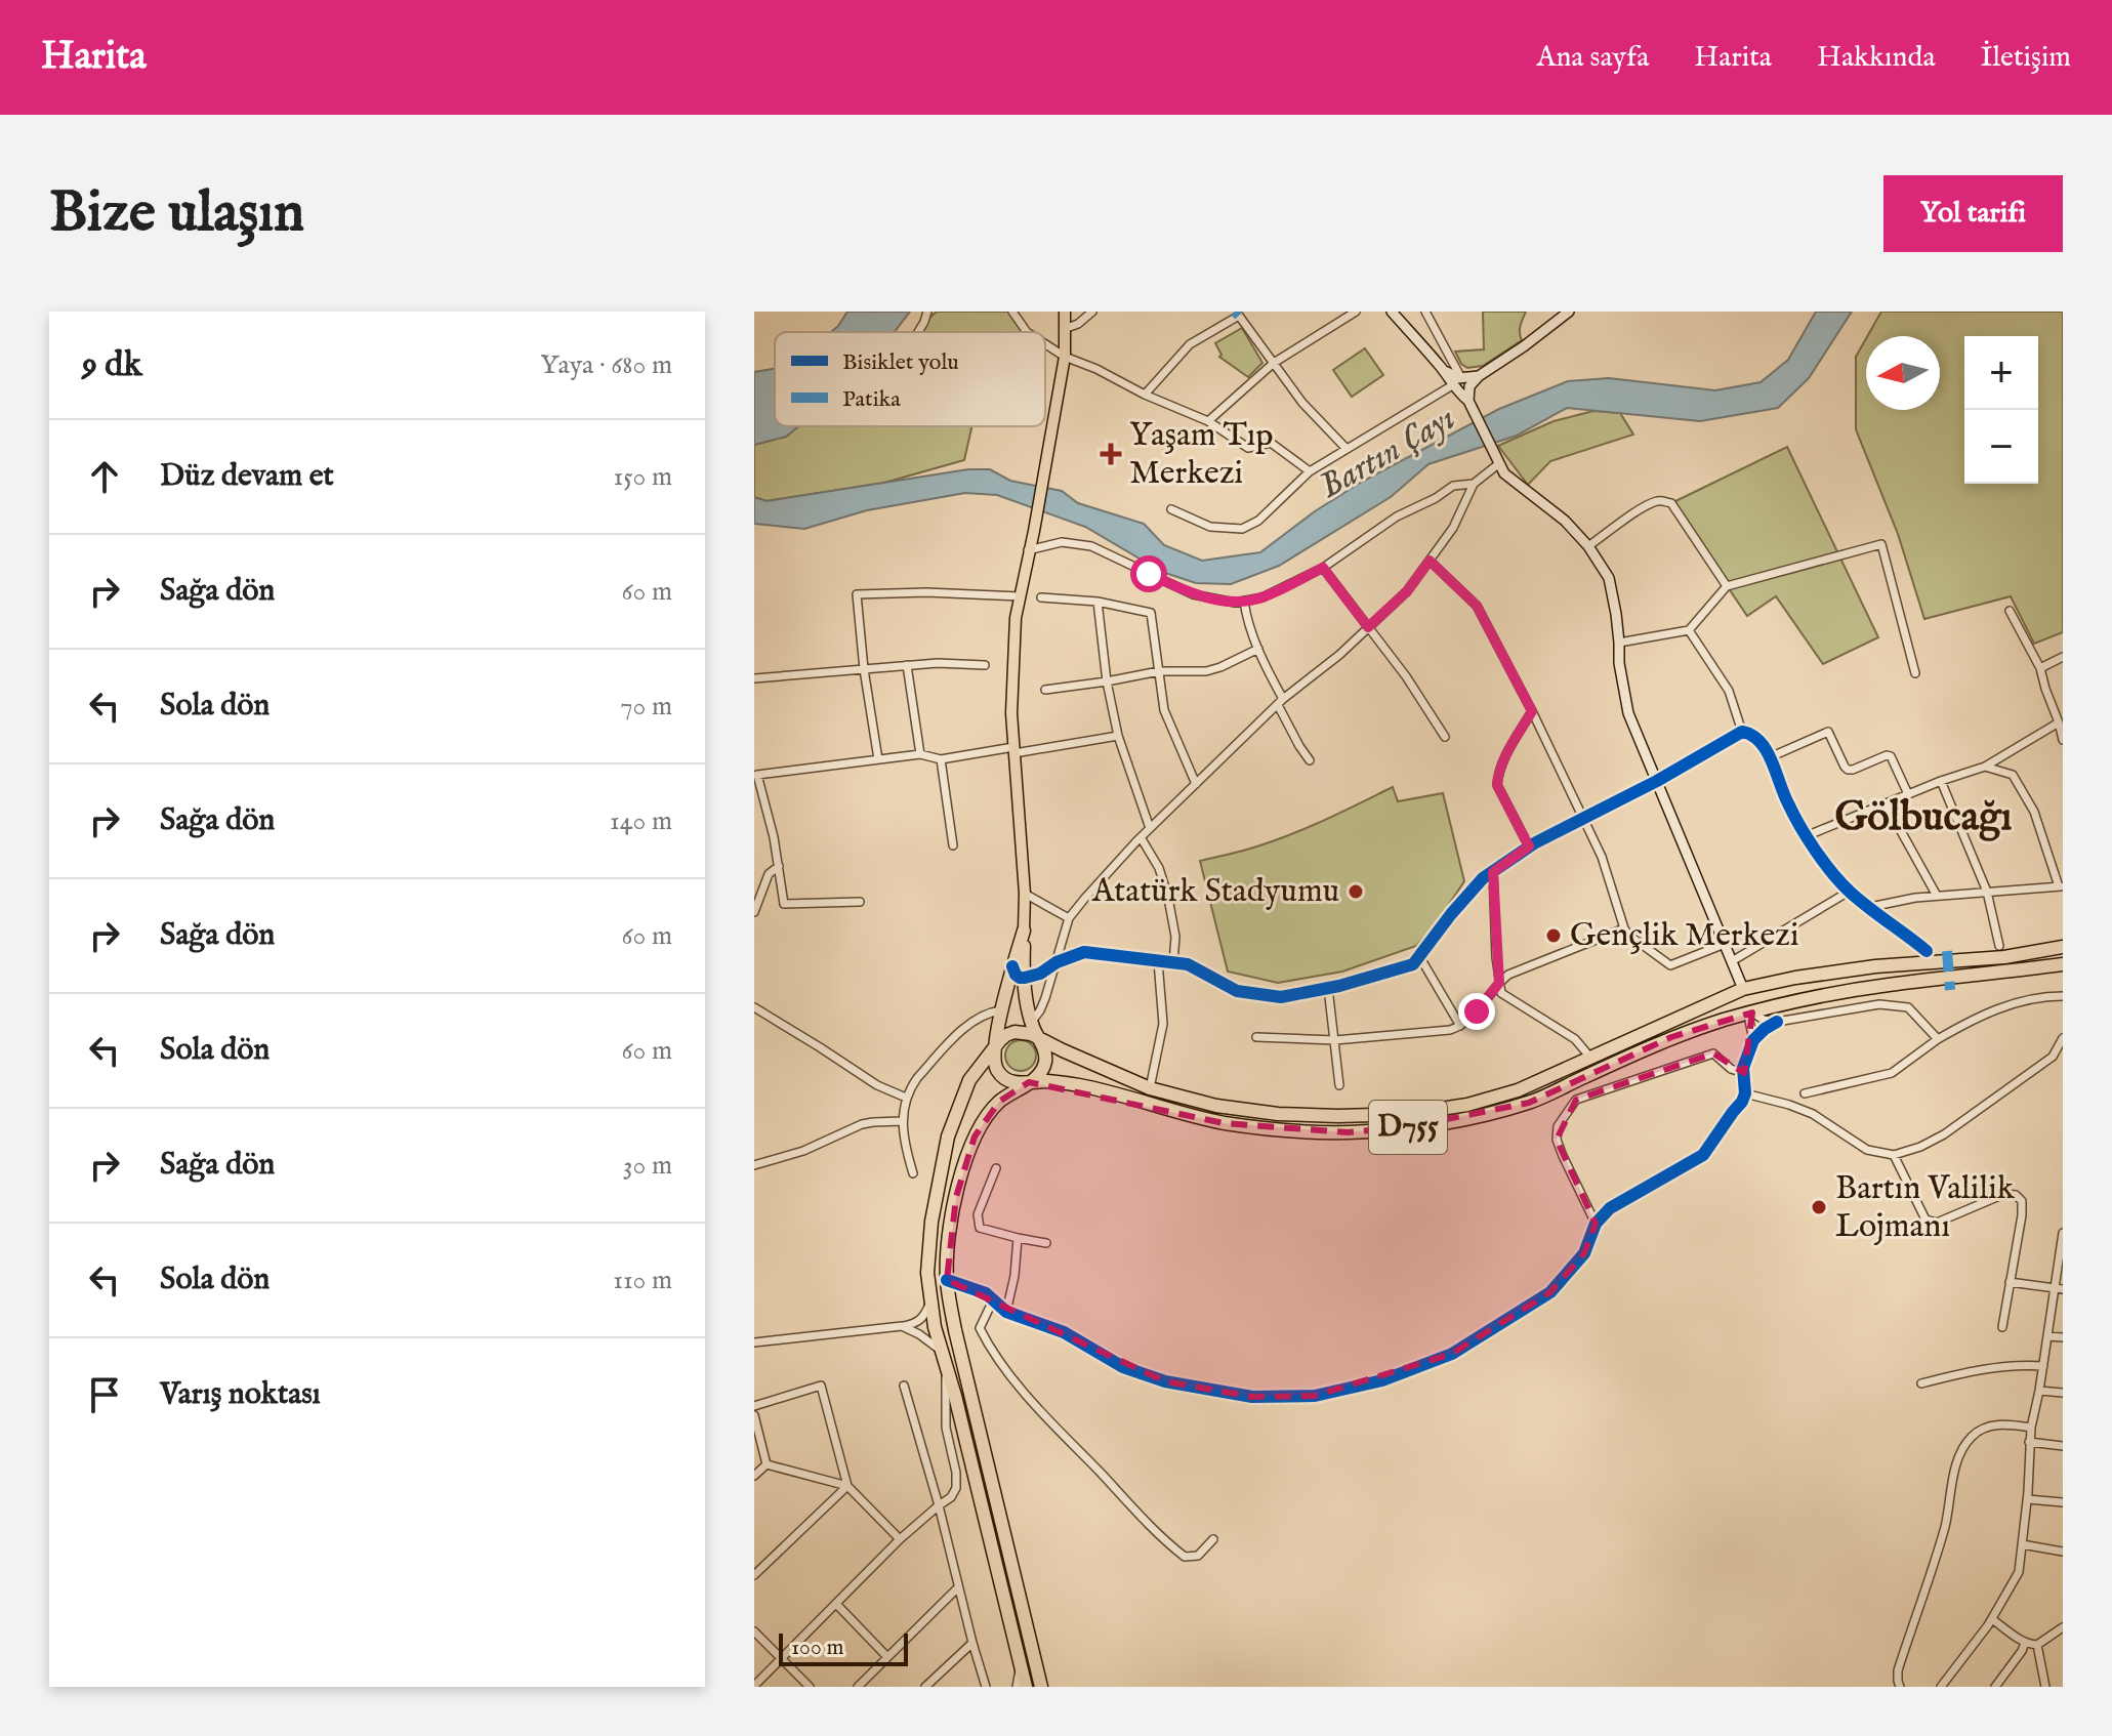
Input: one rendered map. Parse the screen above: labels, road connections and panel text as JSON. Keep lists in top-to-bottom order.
{
  "streets": {
    "highway": ["D755"]
  },
  "districts": ["Gölbucağı"],
  "water": ["Bartın Çayı"],
  "places": {
    "health": ["Yaşam Tıp Merkezi"],
    "other": ["Atatürk Stadyumu", "Gençlik Merkezi", "Bartın Valilik Lojmanı"]
  },
  "legend": ["Bisiklet yolu", "Patika"],
  "scale_bar": "100 m",
  "north": "left",
  "page": {
    "header": "Harita",
    "nav": [
      "Ana sayfa",
      "Harita",
      "Hakkında",
      "İletişim"
    ],
    "buttons": "Yol tarifi",
    "title": "Bize ulaşın",
    "heading": ["9 dk", "Yaya · 680 m"],
    "map_buttons": ["+", "−"],
    "list": [
      ["Düz devam et", "150 m"],
      ["Sağa dön", "60 m"],
      ["Sola dön", "70 m"],
      ["Sağa dön", "140 m"],
      ["Sağa dön", "60 m"],
      ["Sola dön", "60 m"],
      ["Sağa dön", "30 m"],
      ["Sola dön", "110 m"],
      "Varış noktası"
    ],
    "scale": "100 m"
  }
}
